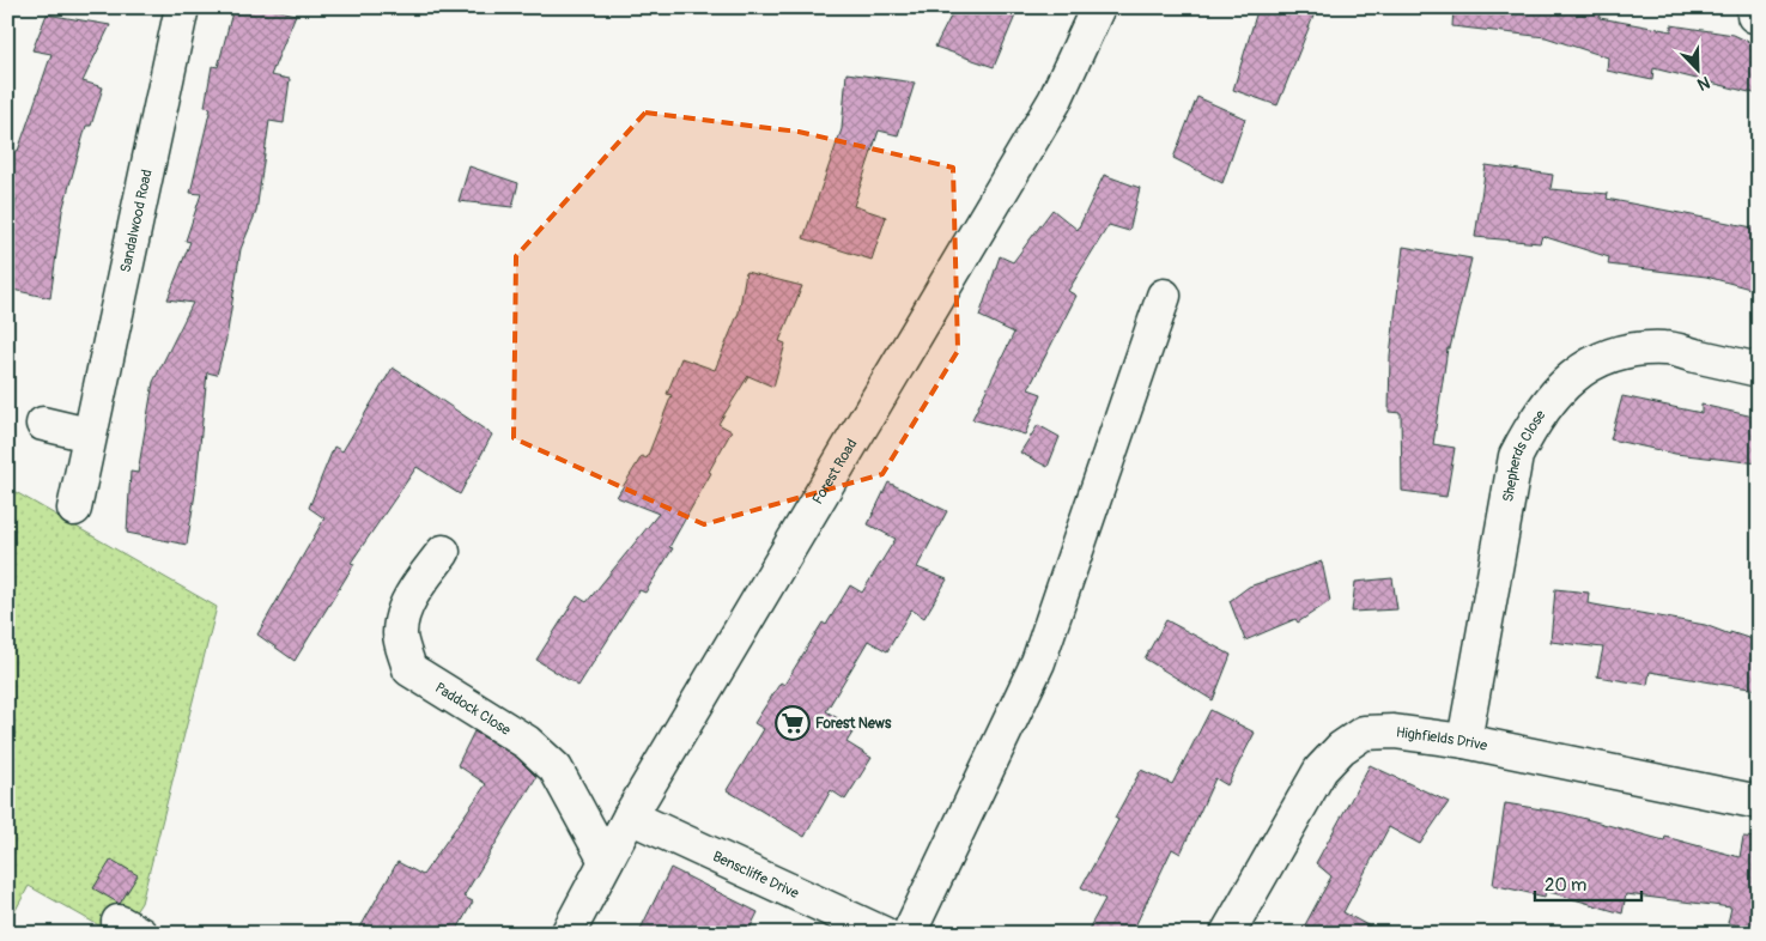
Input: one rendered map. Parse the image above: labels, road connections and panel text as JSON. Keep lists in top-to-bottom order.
{
  "streets": {
    "street": [
      "Sandalwood Road",
      "Shepherds Close",
      "Forest Road",
      "Paddock Close",
      "Highfields Drive",
      "Benscliffe Drive"
    ]
  },
  "crossings": [
    ["Shepherds Close", "Highfields Drive"],
    ["Forest Road", "Paddock Close"],
    ["Forest Road", "Benscliffe Drive"]
  ],
  "places": {
    "supermarket": ["Forest News"]
  },
  "scale_bar": "20 m",
  "north": "bottom right"
}
